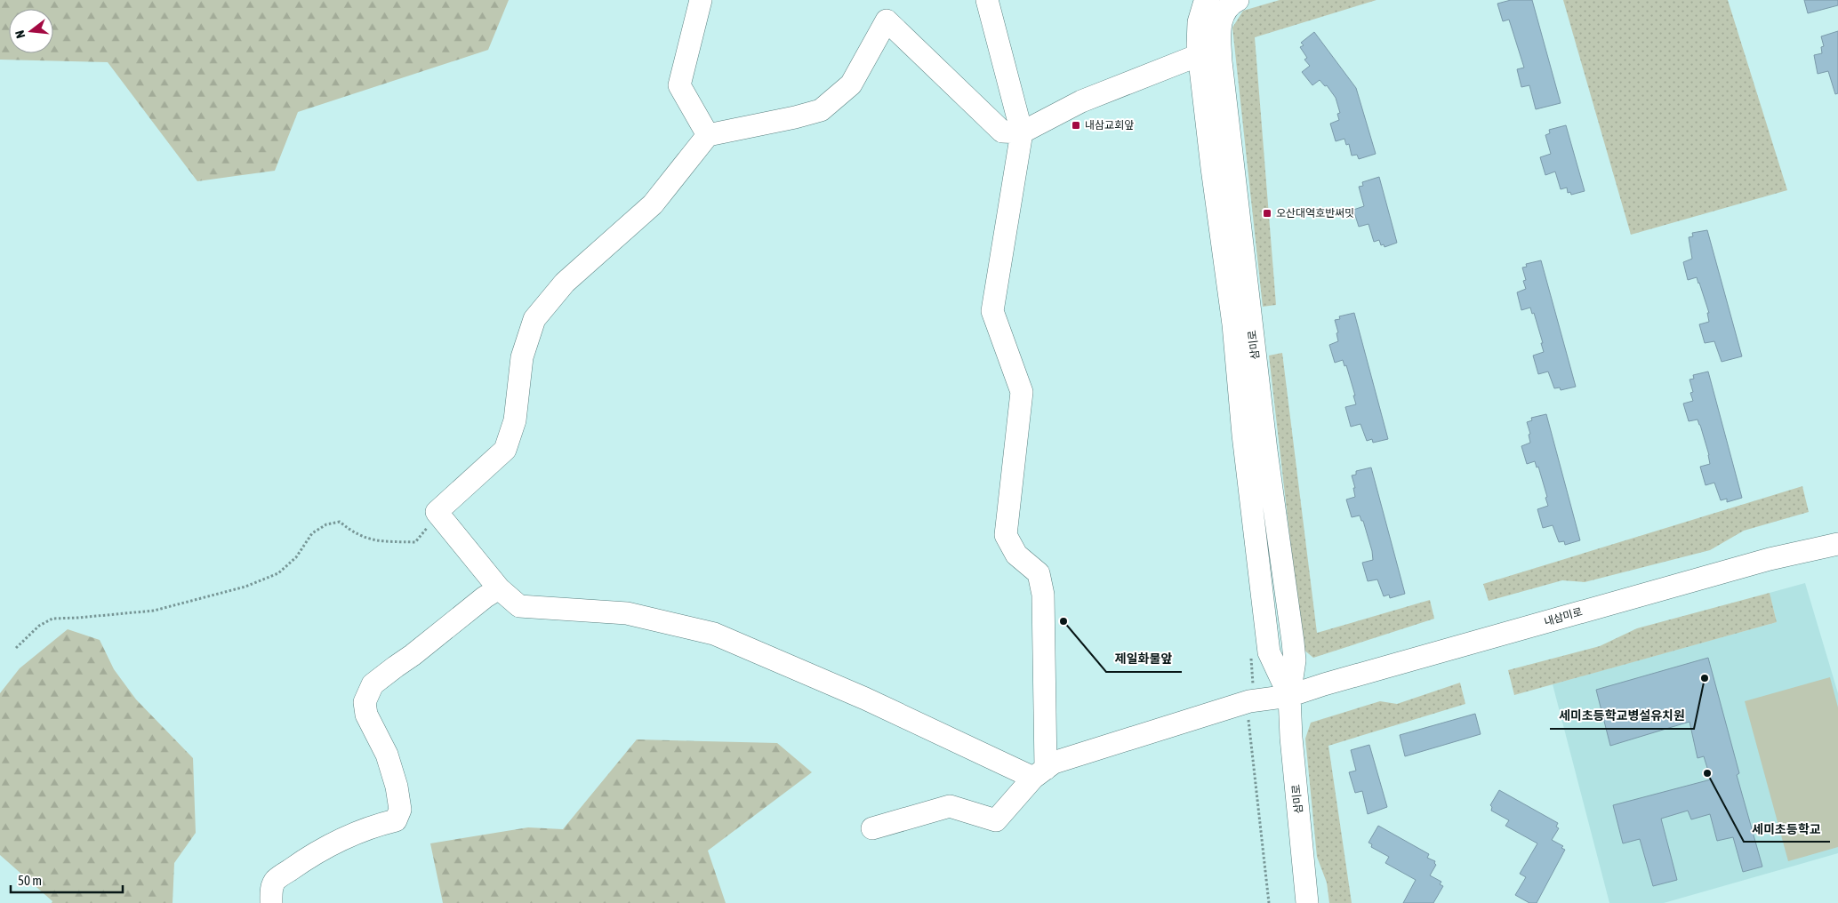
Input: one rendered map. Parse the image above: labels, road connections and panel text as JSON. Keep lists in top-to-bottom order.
{
  "streets": {
    "street": ["삼미로", "내삼미로"]
  },
  "crossings": [
    ["삼미로", "내삼미로"]
  ],
  "places": {
    "transit": ["내삼교회앞", "오산대역호반써밋"],
    "other": ["제일화물앞", "세미초등학교병설유치원", "세미초등학교"]
  },
  "scale_bar": "50 m",
  "north": "left"
}
